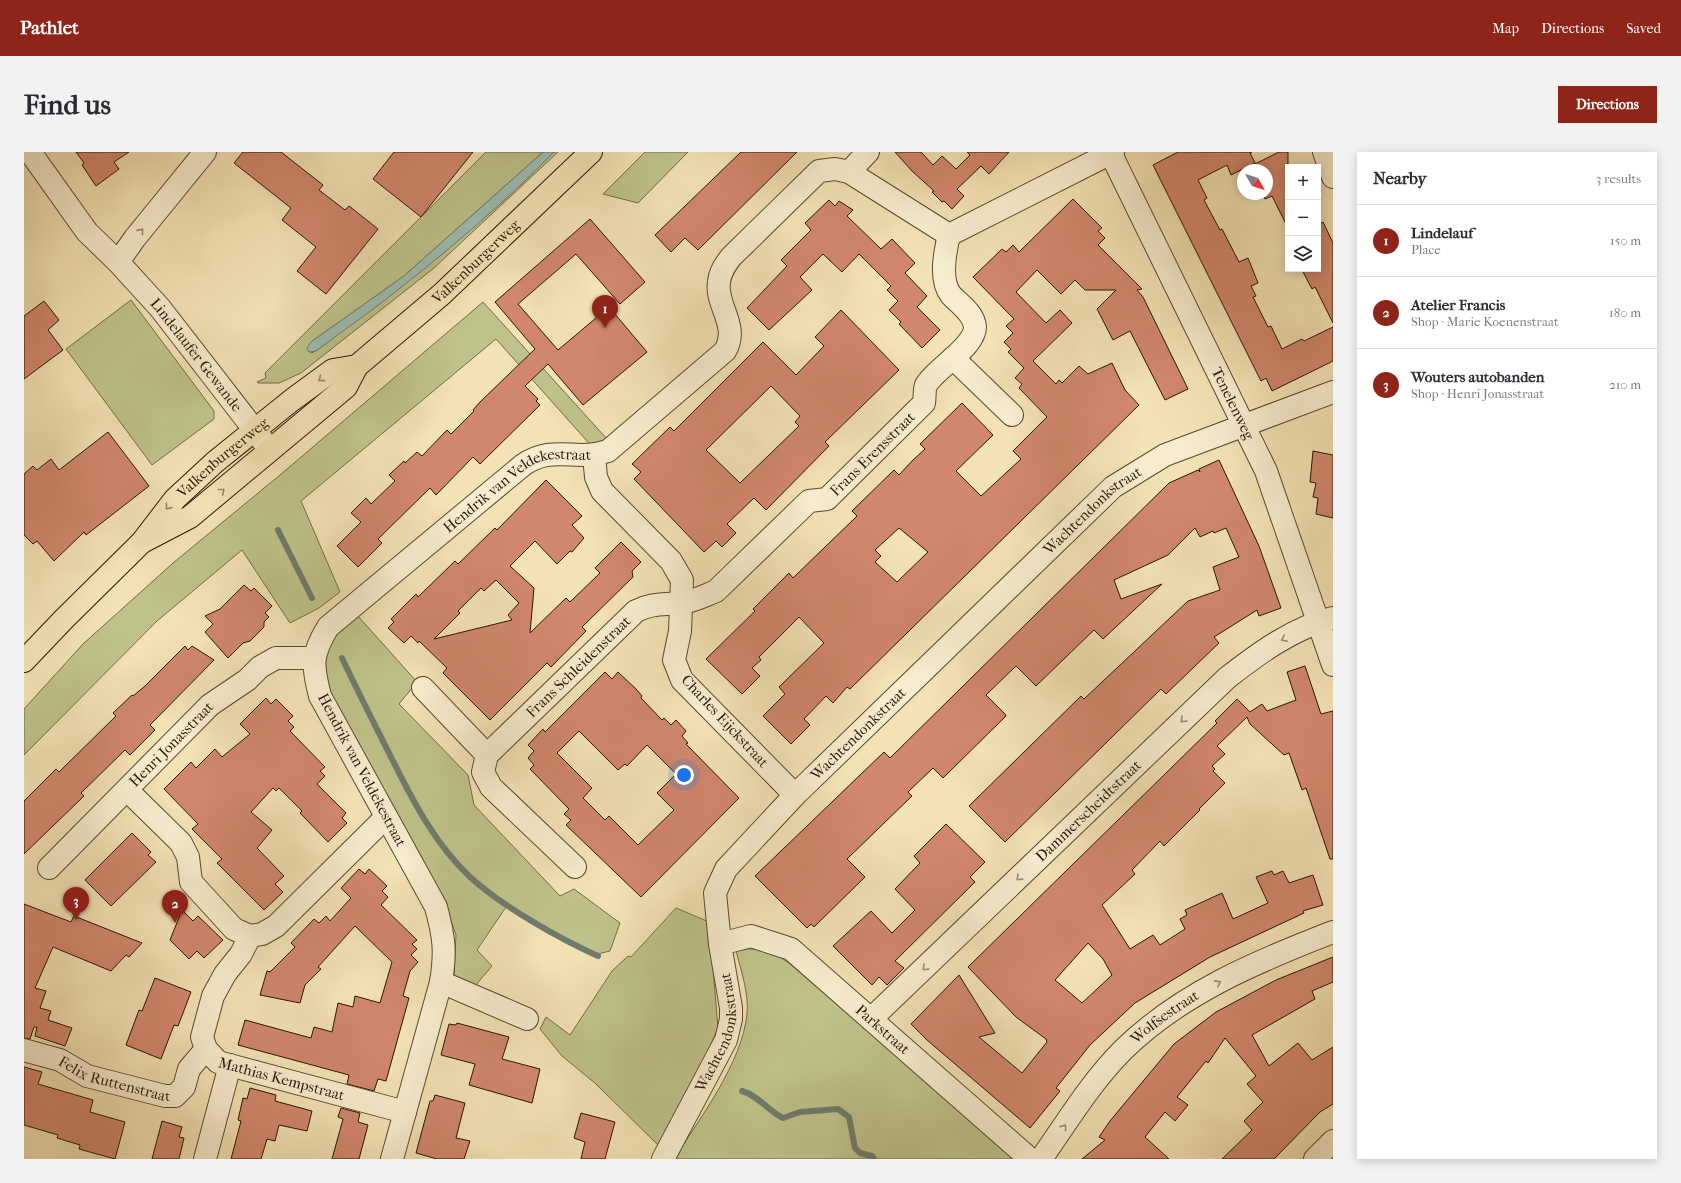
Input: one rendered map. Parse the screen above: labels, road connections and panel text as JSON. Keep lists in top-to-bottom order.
{
  "streets": {
    "main road": ["Valkenburgerweg"],
    "street": [
      "Lindelaufer Gewande",
      "Tenelenweg",
      "Frans Erensstraat",
      "Hendrik van Veldekestraat",
      "Wachtendonkstraat",
      "Frans Schleidenstraat",
      "Charles Eijckstraat",
      "Henri Jonasstraat",
      "Dammerscheidtstraat",
      "Wolfsestraat",
      "Parkstraat",
      "Felix Ruttenstraat",
      "Mathias Kempstraat"
    ]
  },
  "crossings": [
    ["Valkenburgerweg", "Lindelaufer Gewande"],
    ["Tenelenweg", "Wachtendonkstraat"],
    ["Tenelenweg", "Dammerscheidtstraat"],
    ["Frans Erensstraat", "Hendrik van Veldekestraat"],
    ["Frans Erensstraat", "Frans Schleidenstraat"],
    ["Frans Erensstraat", "Charles Eijckstraat"],
    ["Hendrik van Veldekestraat", "Charles Eijckstraat"],
    ["Hendrik van Veldekestraat", "Henri Jonasstraat"],
    ["Hendrik van Veldekestraat", "Mathias Kempstraat"],
    ["Wachtendonkstraat", "Charles Eijckstraat"],
    ["Wachtendonkstraat", "Parkstraat"],
    ["Frans Schleidenstraat", "Charles Eijckstraat"],
    ["Dammerscheidtstraat", "Parkstraat"],
    ["Felix Ruttenstraat", "Mathias Kempstraat"]
  ],
  "one_way": ["Dammerscheidtstraat", "Wolfsestraat"],
  "north": "bottom right",
  "page": {
    "header": "Pathlet",
    "nav": ["Map", "Directions", "Saved"],
    "buttons": "Directions",
    "title": "Find us",
    "heading": ["Nearby", "3 results"],
    "map_buttons": ["+", "−"],
    "list": [
      {
        "mark": "1",
        "name": "Lindelauf",
        "note": "Place",
        "value": "150 m"
      },
      {
        "mark": "2",
        "name": "Atelier Francis",
        "note": "Shop · Marie Koenenstraat",
        "value": "180 m"
      },
      {
        "mark": "3",
        "name": "Wouters autobanden",
        "note": "Shop · Henri Jonasstraat",
        "value": "210 m"
      }
    ],
    "pins": ["1", "3", "2"]
  }
}
